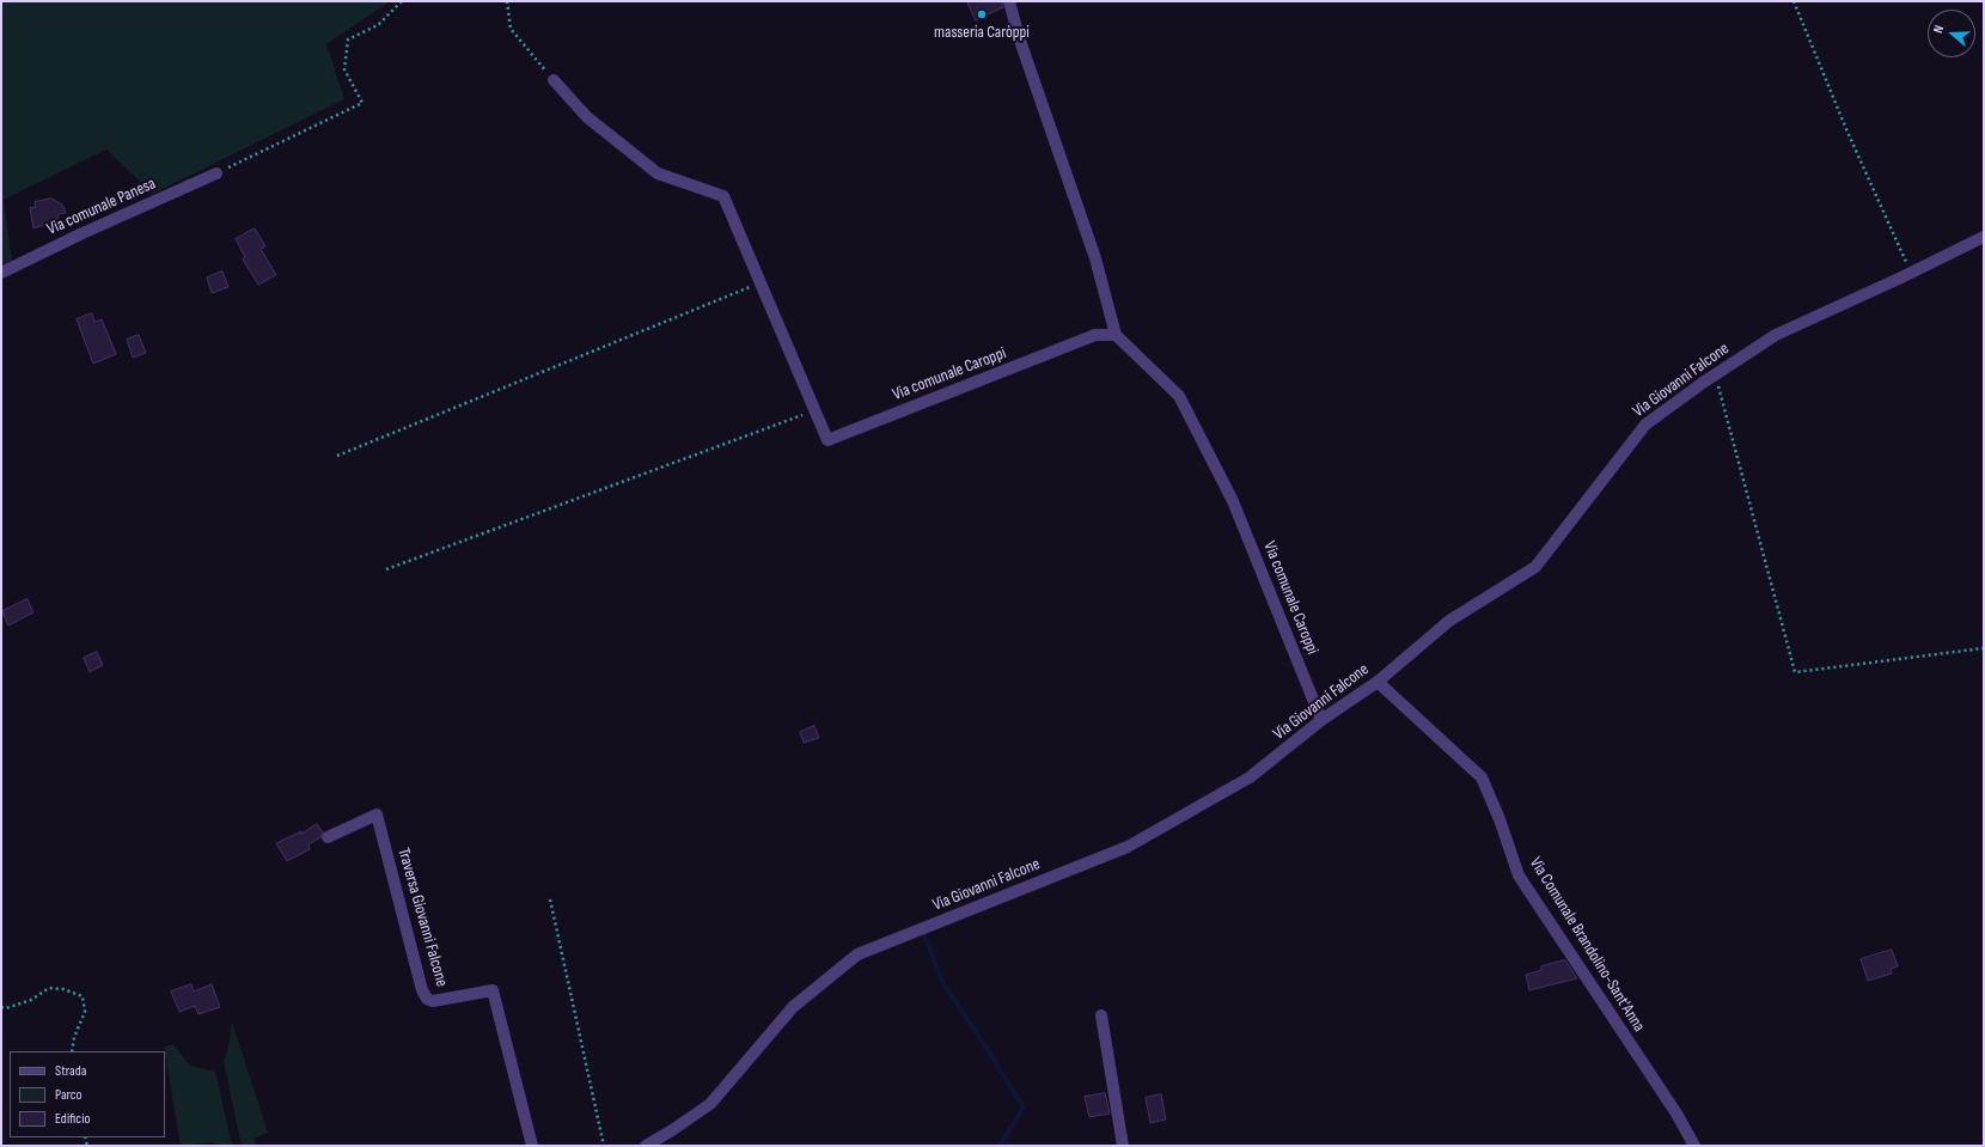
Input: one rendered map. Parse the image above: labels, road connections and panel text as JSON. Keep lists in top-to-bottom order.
{
  "streets": {
    "street": [
      "Via comunale Panesa",
      "Via comunale Caroppi",
      "Via Giovanni Falcone",
      "Traversa Giovanni Falcone",
      "Via Comunale Brandolino-Sant'Anna"
    ]
  },
  "crossings": [
    ["Via comunale Caroppi", "Via Giovanni Falcone"],
    ["Via Giovanni Falcone", "Via Comunale Brandolino-Sant'Anna"]
  ],
  "places": ["masseria Caròppi"],
  "legend": ["Strada", "Parco", "Edificio"],
  "north": "left"
}
